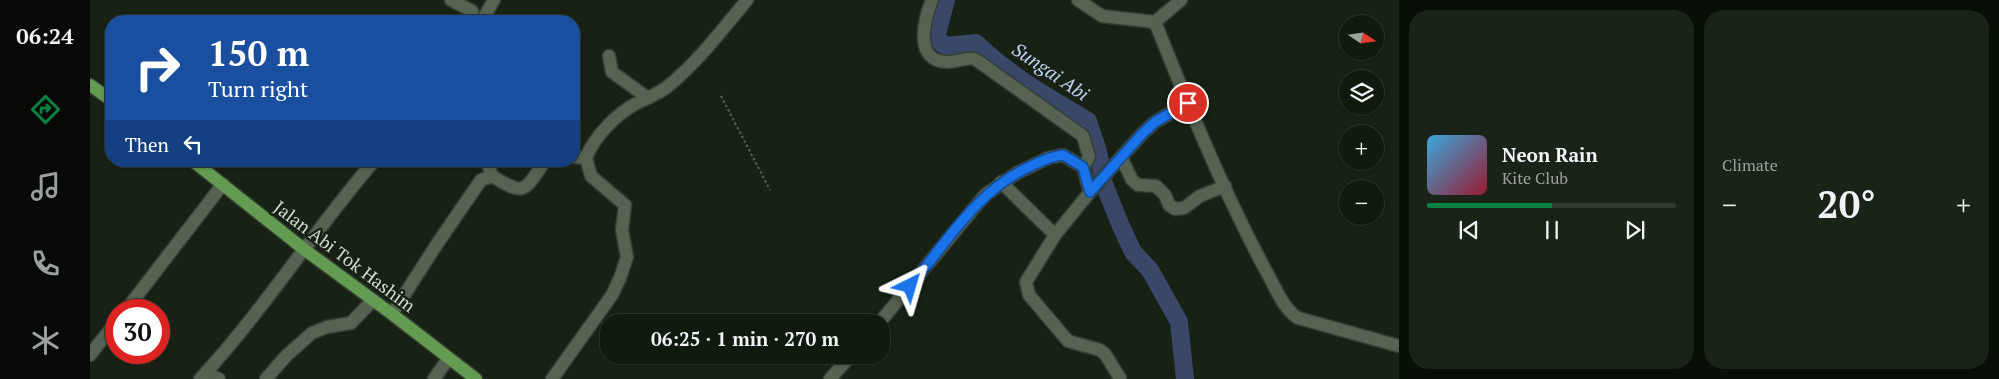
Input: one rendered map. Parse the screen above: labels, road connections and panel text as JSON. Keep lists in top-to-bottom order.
{
  "streets": {
    "main road": ["Jalan Abi Tok Hashim"]
  },
  "water": ["Sungai Abi"],
  "north": "right",
  "page": {
    "tabs": "06:24",
    "tile": "Climate",
    "map_buttons": ["+", "−"],
    "turn": ["150 m", "Turn right"],
    "then": "Then",
    "song": ["Neon Rain", "Kite Club"],
    "heat": ["−", "20°", "+"],
    "limit": "30",
    "trip": "06:25 · 1 min · 270 m"
  }
}
